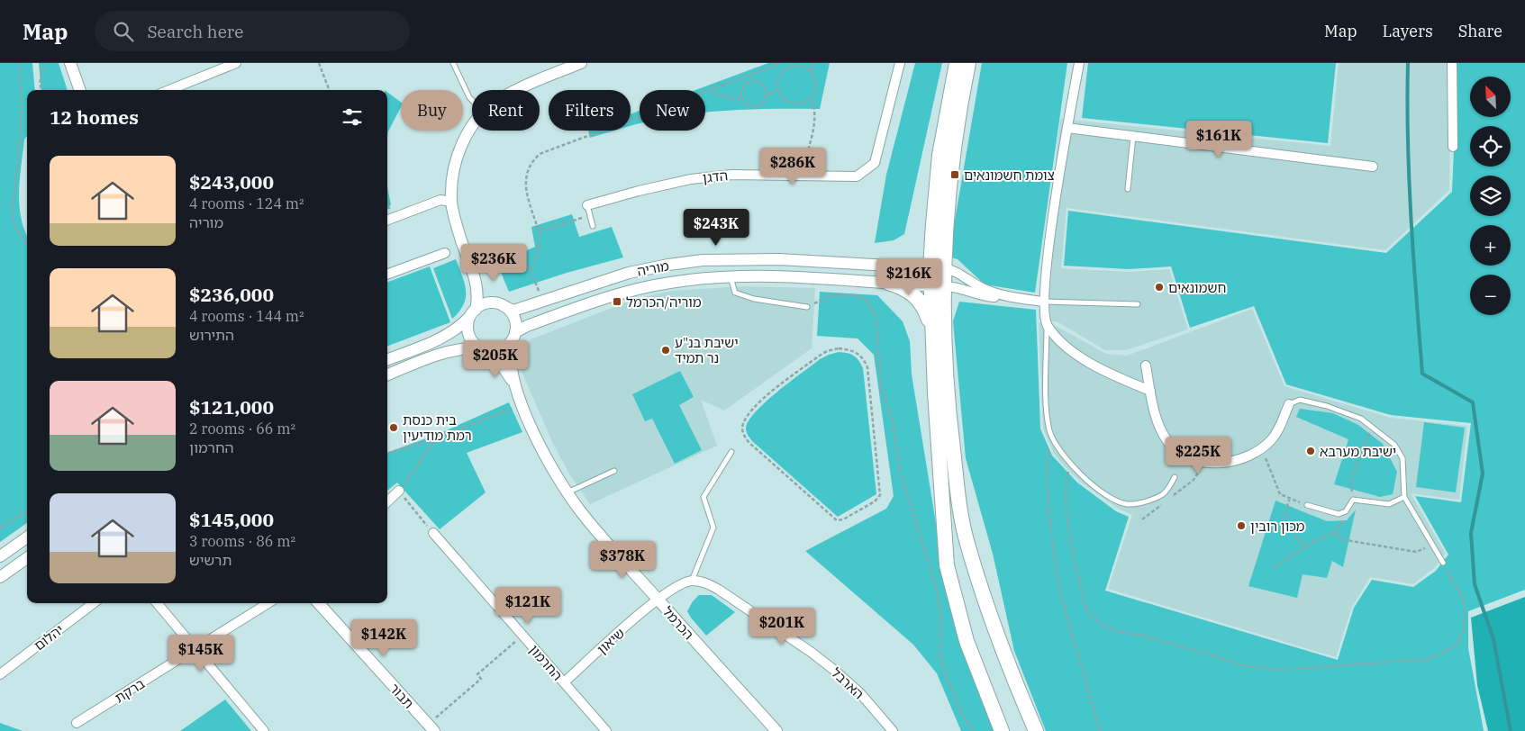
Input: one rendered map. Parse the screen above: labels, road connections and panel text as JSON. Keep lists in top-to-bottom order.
{
  "streets": {
    "street": [
      "הדגן",
      "מוריה",
      "הכרמל",
      "יהלום",
      "שיאון",
      "החרמון",
      "הארבל",
      "ברקת",
      "תבור"
    ]
  },
  "crossings": [
    ["מוריה", "הכרמל"],
    ["הכרמל", "שיאון"],
    ["שיאון", "החרמון"]
  ],
  "places": {
    "transit": ["צומת חשמונאים", "מוריה/הכרמל"],
    "other": [
      "חשמונאים",
      "ישיבת בנ\"ע נר תמיד",
      "בית כנסת רמת מודיעין",
      "ישיבת מערבא",
      "מכון רובין"
    ]
  },
  "north": "top left",
  "page": {
    "header": "Map",
    "search": "Search here",
    "nav": ["Map", "Layers", "Share"],
    "map_buttons": ["+", "−"],
    "chip": [
      "Buy",
      "Rent",
      "Filters",
      "New"
    ],
    "heading": "12 homes",
    "price": [
      "$161K",
      "$286K",
      "$243K",
      "$236K",
      "$216K",
      "$205K",
      "$225K",
      "$378K",
      "$121K",
      "$201K",
      "$142K",
      "$145K"
    ],
    "list": [
      {
        "name": "$243,000",
        "note": "4 rooms · 124 m² · מוריה"
      },
      {
        "name": "$236,000",
        "note": "4 rooms · 144 m² · התירוש"
      },
      {
        "name": "$121,000",
        "note": "2 rooms · 66 m² · החרמון"
      },
      {
        "name": "$145,000",
        "note": "3 rooms · 86 m² · תרשיש"
      }
    ]
  }
}
